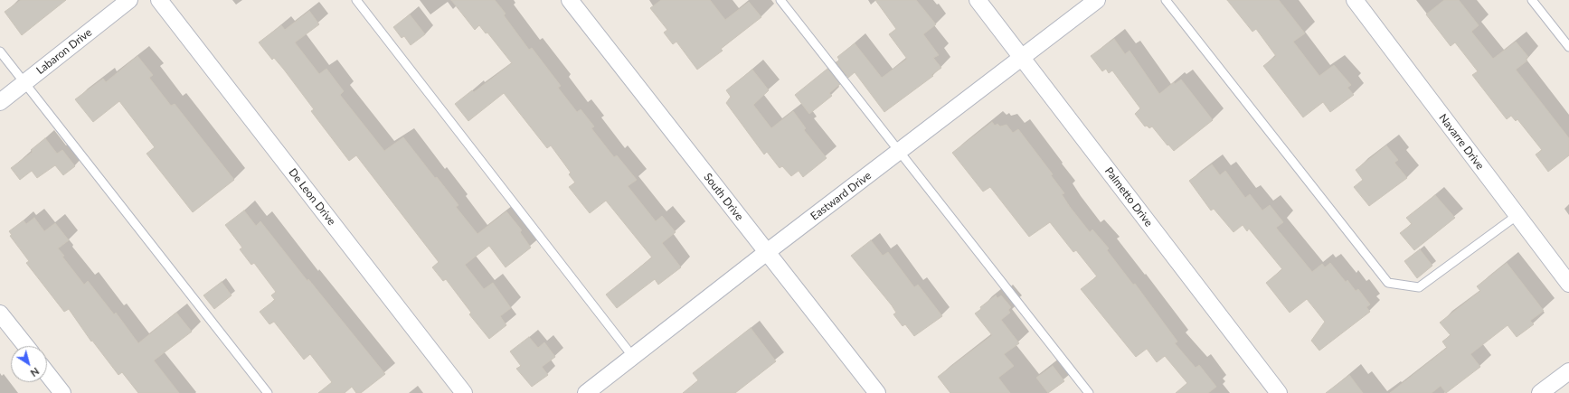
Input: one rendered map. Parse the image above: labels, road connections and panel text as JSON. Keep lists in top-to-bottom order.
{
  "streets": {
    "street": [
      "Labaron Drive",
      "Navarre Drive",
      "Eastward Drive",
      "De Leon Drive",
      "South Drive",
      "Palmetto Drive"
    ]
  },
  "crossings": [
    ["Eastward Drive", "South Drive"],
    ["Eastward Drive", "Palmetto Drive"]
  ],
  "north": "bottom right"
}
